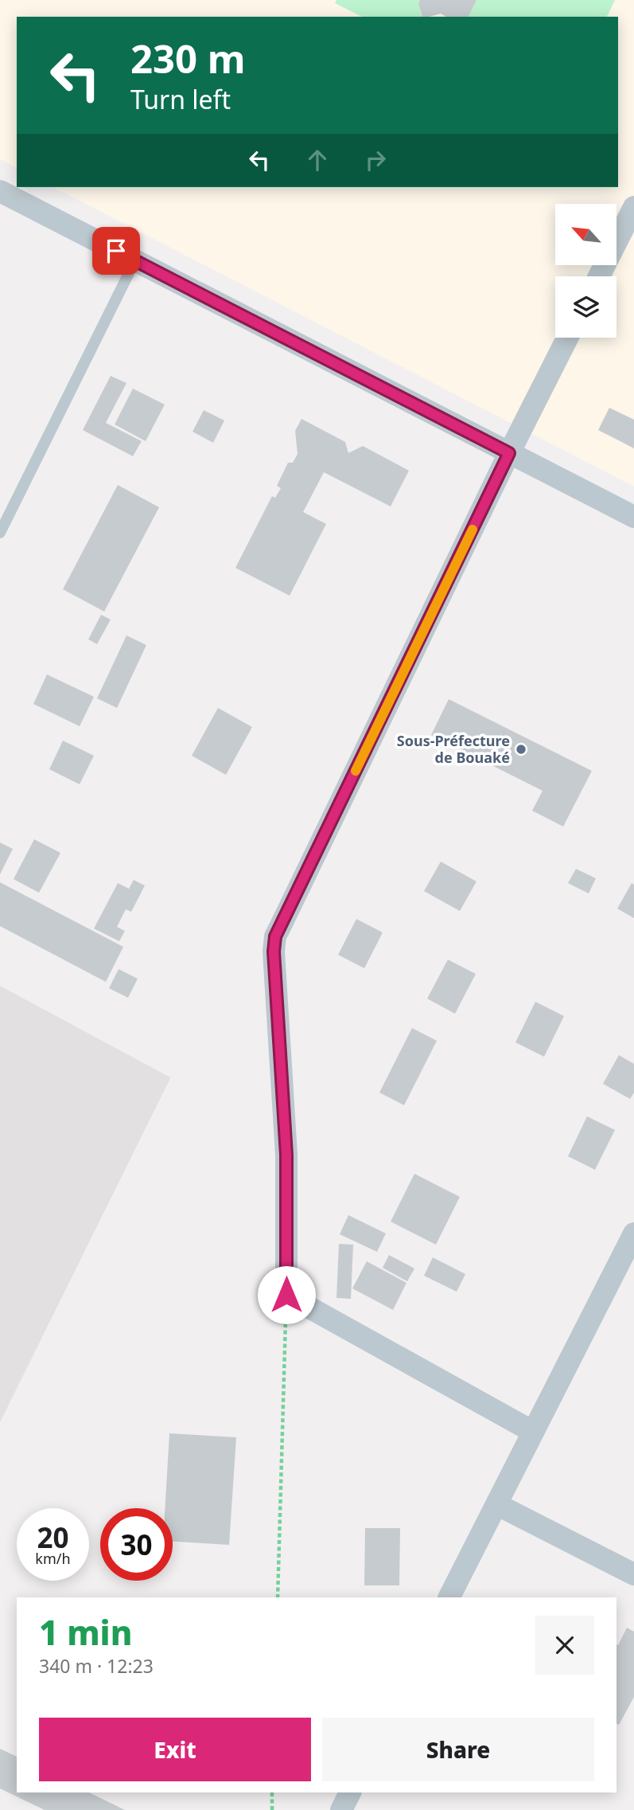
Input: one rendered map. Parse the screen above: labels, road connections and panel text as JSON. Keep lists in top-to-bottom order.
{
  "places": ["Sous-Préfecture de Bouaké"],
  "north": "top left",
  "page": {
    "turn": ["230 m", "Turn left"],
    "speed": "20 km/h",
    "limit": "30",
    "heading": ["1 min", "340 m · 12:23"],
    "buttons": ["Exit", "Share"]
  }
}
